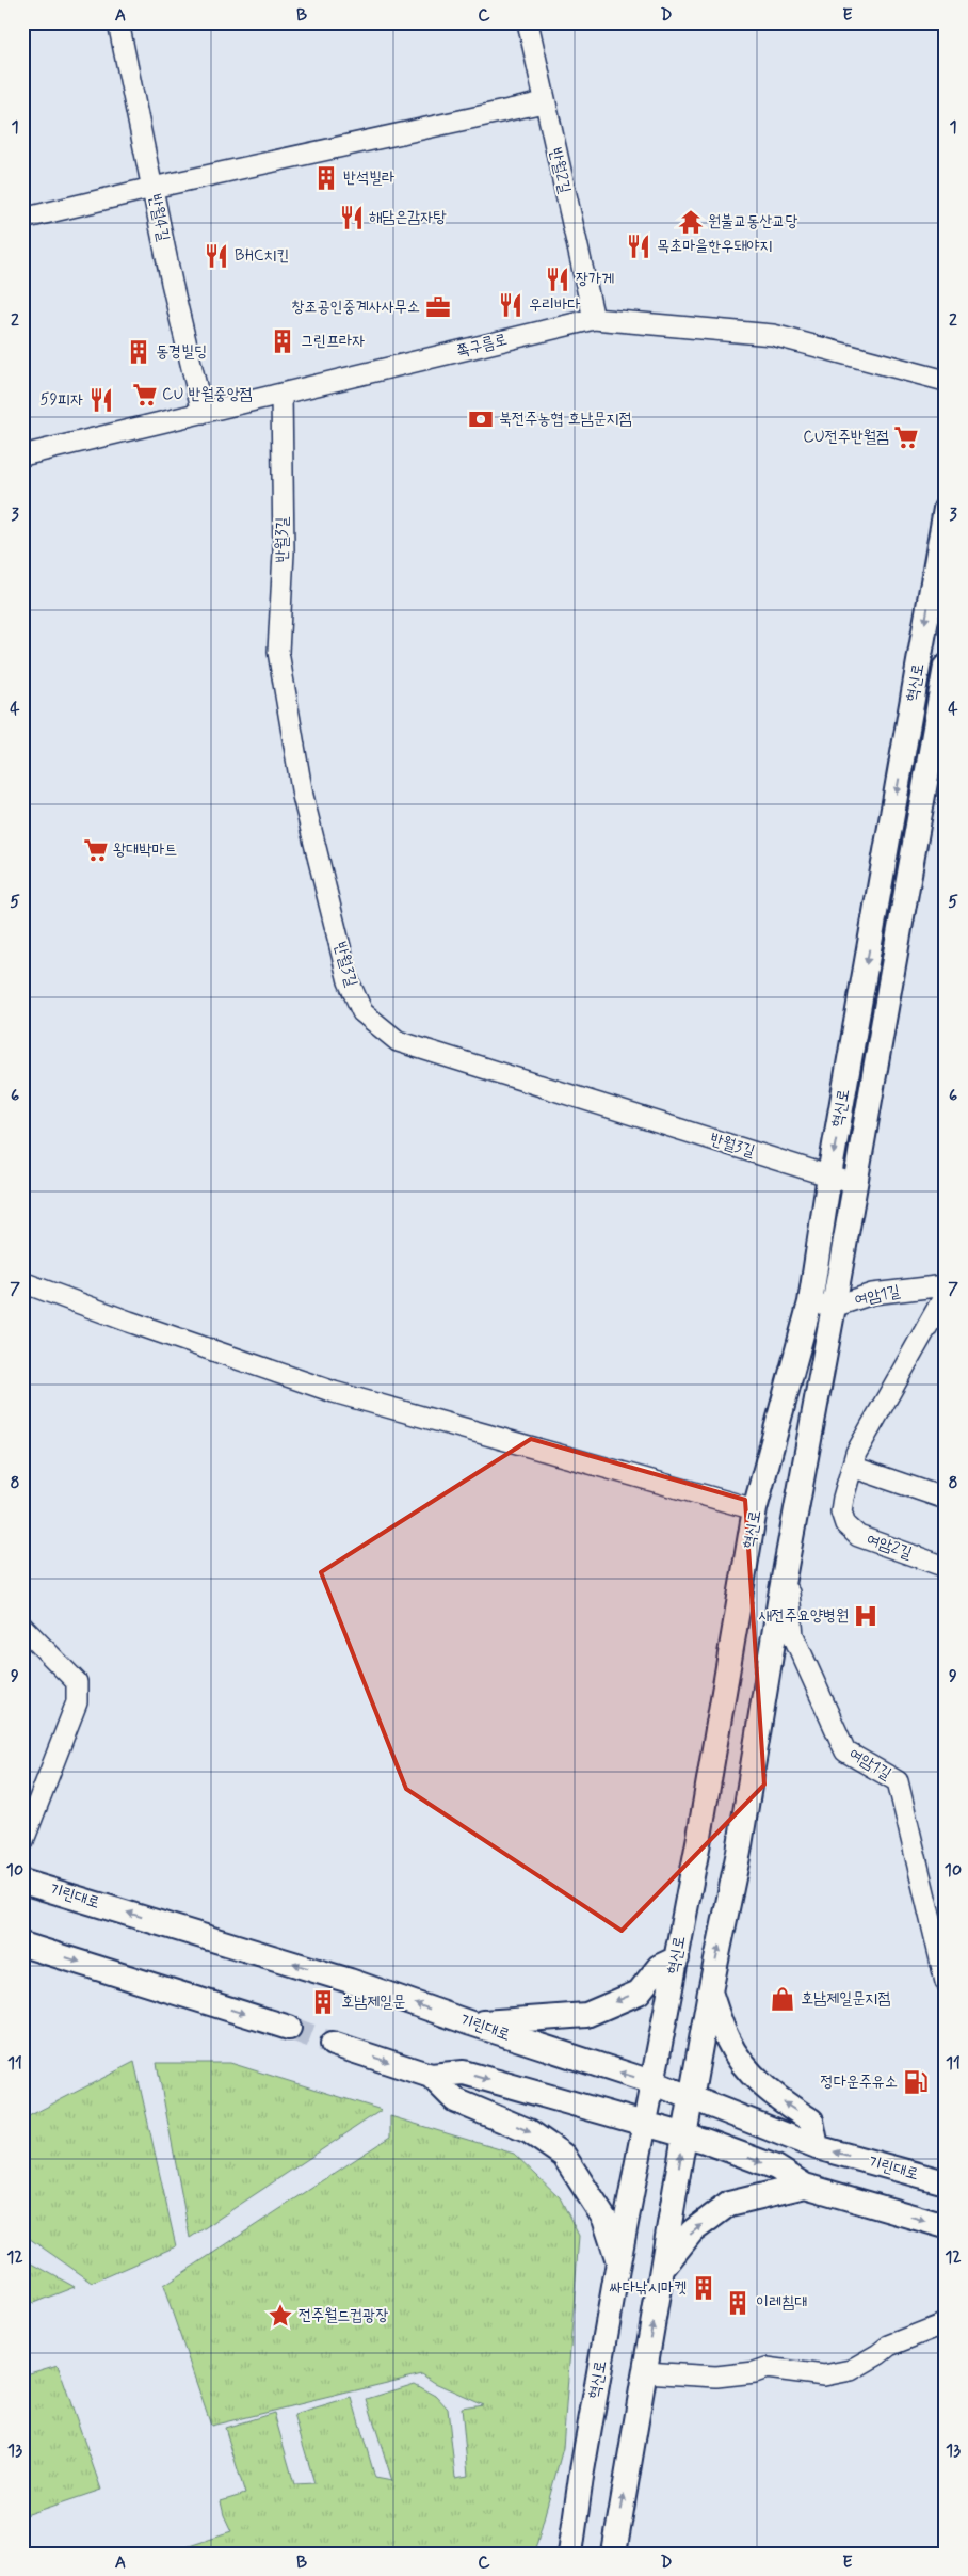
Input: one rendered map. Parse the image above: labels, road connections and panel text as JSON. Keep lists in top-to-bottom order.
{
  "streets": {
    "street": [
      "반월2길",
      "반월4길",
      "쪽구름로",
      "반월3길",
      "혁신로",
      "여암1길",
      "여암2길",
      "기린대로"
    ]
  },
  "crossings": [
    ["반월2길", "쪽구름로"],
    ["반월4길", "쪽구름로"],
    ["쪽구름로", "반월3길"],
    ["반월3길", "혁신로"],
    ["혁신로", "여암1길"],
    ["혁신로", "기린대로"]
  ],
  "places": {
    "building": [
      "반석빌라",
      "그린프라자",
      "동경빌딩",
      "호남제일문",
      "싸다낚시마켓",
      "이레침대"
    ],
    "restaurant": [
      "해담은감자탕",
      "목초마을한우돼야지",
      "BHC치킨",
      "장가게",
      "우리바다",
      "59피자"
    ],
    "temple": ["원불교동산교당"],
    "office": ["창조공인중계사사무소"],
    "supermarket": ["CU 반월중앙점", "CU전주반월점", "왕대박마트"],
    "bank": ["북전주농협 호남문지점"],
    "hospital": ["새전주요양병원"],
    "shop": ["호남제일문지점"],
    "fuel station": ["정다운주유소"],
    "place": ["전주월드컵광장"]
  },
  "grid": {
    "columns": [
      "A",
      "B",
      "C",
      "D",
      "E"
    ],
    "rows": [
      "1",
      "2",
      "3",
      "4",
      "5",
      "6",
      "7",
      "8",
      "9",
      "10",
      "11",
      "12",
      "13"
    ]
  }
}
